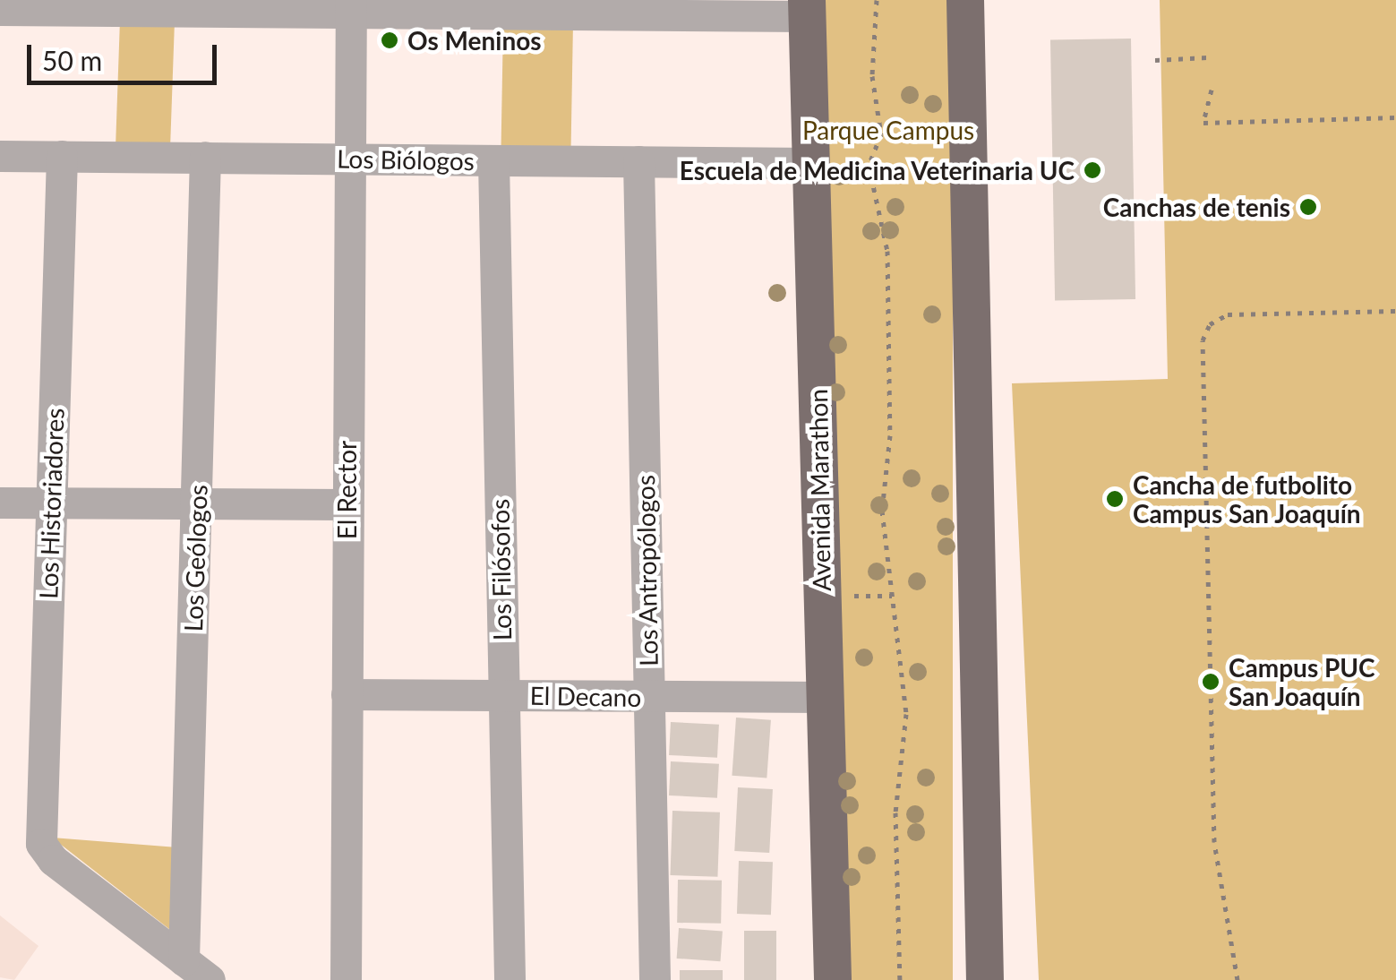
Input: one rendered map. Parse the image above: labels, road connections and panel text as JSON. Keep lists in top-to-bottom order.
{
  "streets": {
    "main road": ["Avenida Marathon"],
    "street": [
      "Los Biólogos",
      "El Rector",
      "Los Historiadores",
      "Los Geólogos",
      "Los Filósofos",
      "Los Antropólogos",
      "El Decano"
    ]
  },
  "crossings": [
    ["Los Biólogos", "El Rector"],
    ["Los Biólogos", "Avenida Marathon"],
    ["Los Biólogos", "Los Historiadores"],
    ["Los Biólogos", "Los Geólogos"],
    ["Los Biólogos", "Los Filósofos"],
    ["Los Biólogos", "Los Antropólogos"],
    ["El Rector", "El Decano"],
    ["Avenida Marathon", "El Decano"],
    ["Los Historiadores", "Los Geólogos"],
    ["Los Filósofos", "El Decano"],
    ["Los Antropólogos", "El Decano"]
  ],
  "parks": ["Parque Campus"],
  "places": [
    "Os Meninos",
    "Escuela de Medicina Veterinaria UC",
    "Canchas de tenis",
    "Cancha de futbolito Campus San Joaquín",
    "Campus PUC San Joaquín"
  ],
  "scale_bar": "50 m"
}
